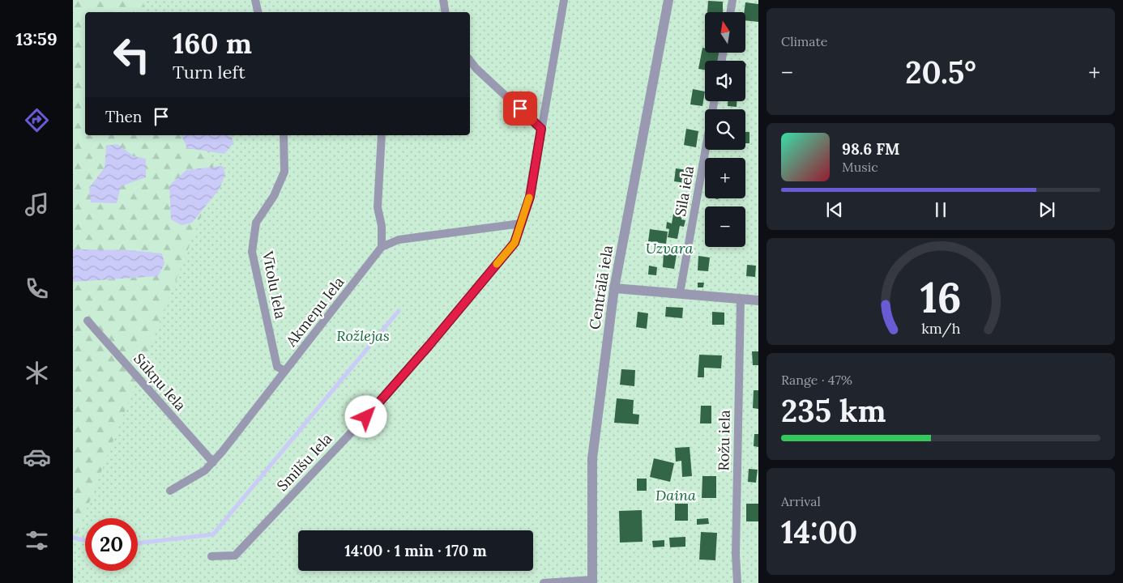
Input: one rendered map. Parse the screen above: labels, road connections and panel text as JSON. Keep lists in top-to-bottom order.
{
  "streets": {
    "street": ["Centrālā iela"],
    "lane": [
      "Sila iela",
      "Vītolu Iela",
      "Akmeņu Iela",
      "Sūkņu Iela",
      "Rožu iela",
      "Smilšu Iela"
    ]
  },
  "crossings": [
    ["Vītolu Iela", "Akmeņu Iela"],
    ["Akmeņu Iela", "Sūkņu Iela"],
    ["Akmeņu Iela", "Smilšu Iela"]
  ],
  "parks": ["Uzvara", "Rožlejas", "Daina"],
  "north": "top",
  "page": {
    "tabs": "13:59",
    "tile": [
      "Climate",
      ["Range · 47%", "235 km"],
      ["Arrival", "14:00"]
    ],
    "map_buttons": ["+", "−"],
    "turn": ["160 m", "Turn left"],
    "heat": ["−", "20.5°", "+"],
    "then": "Then",
    "song": ["98.6 FM", "Music"],
    "limit": "20",
    "trip": "14:00 · 1 min · 170 m",
    "gauge": ["16", "km/h"]
  }
}
